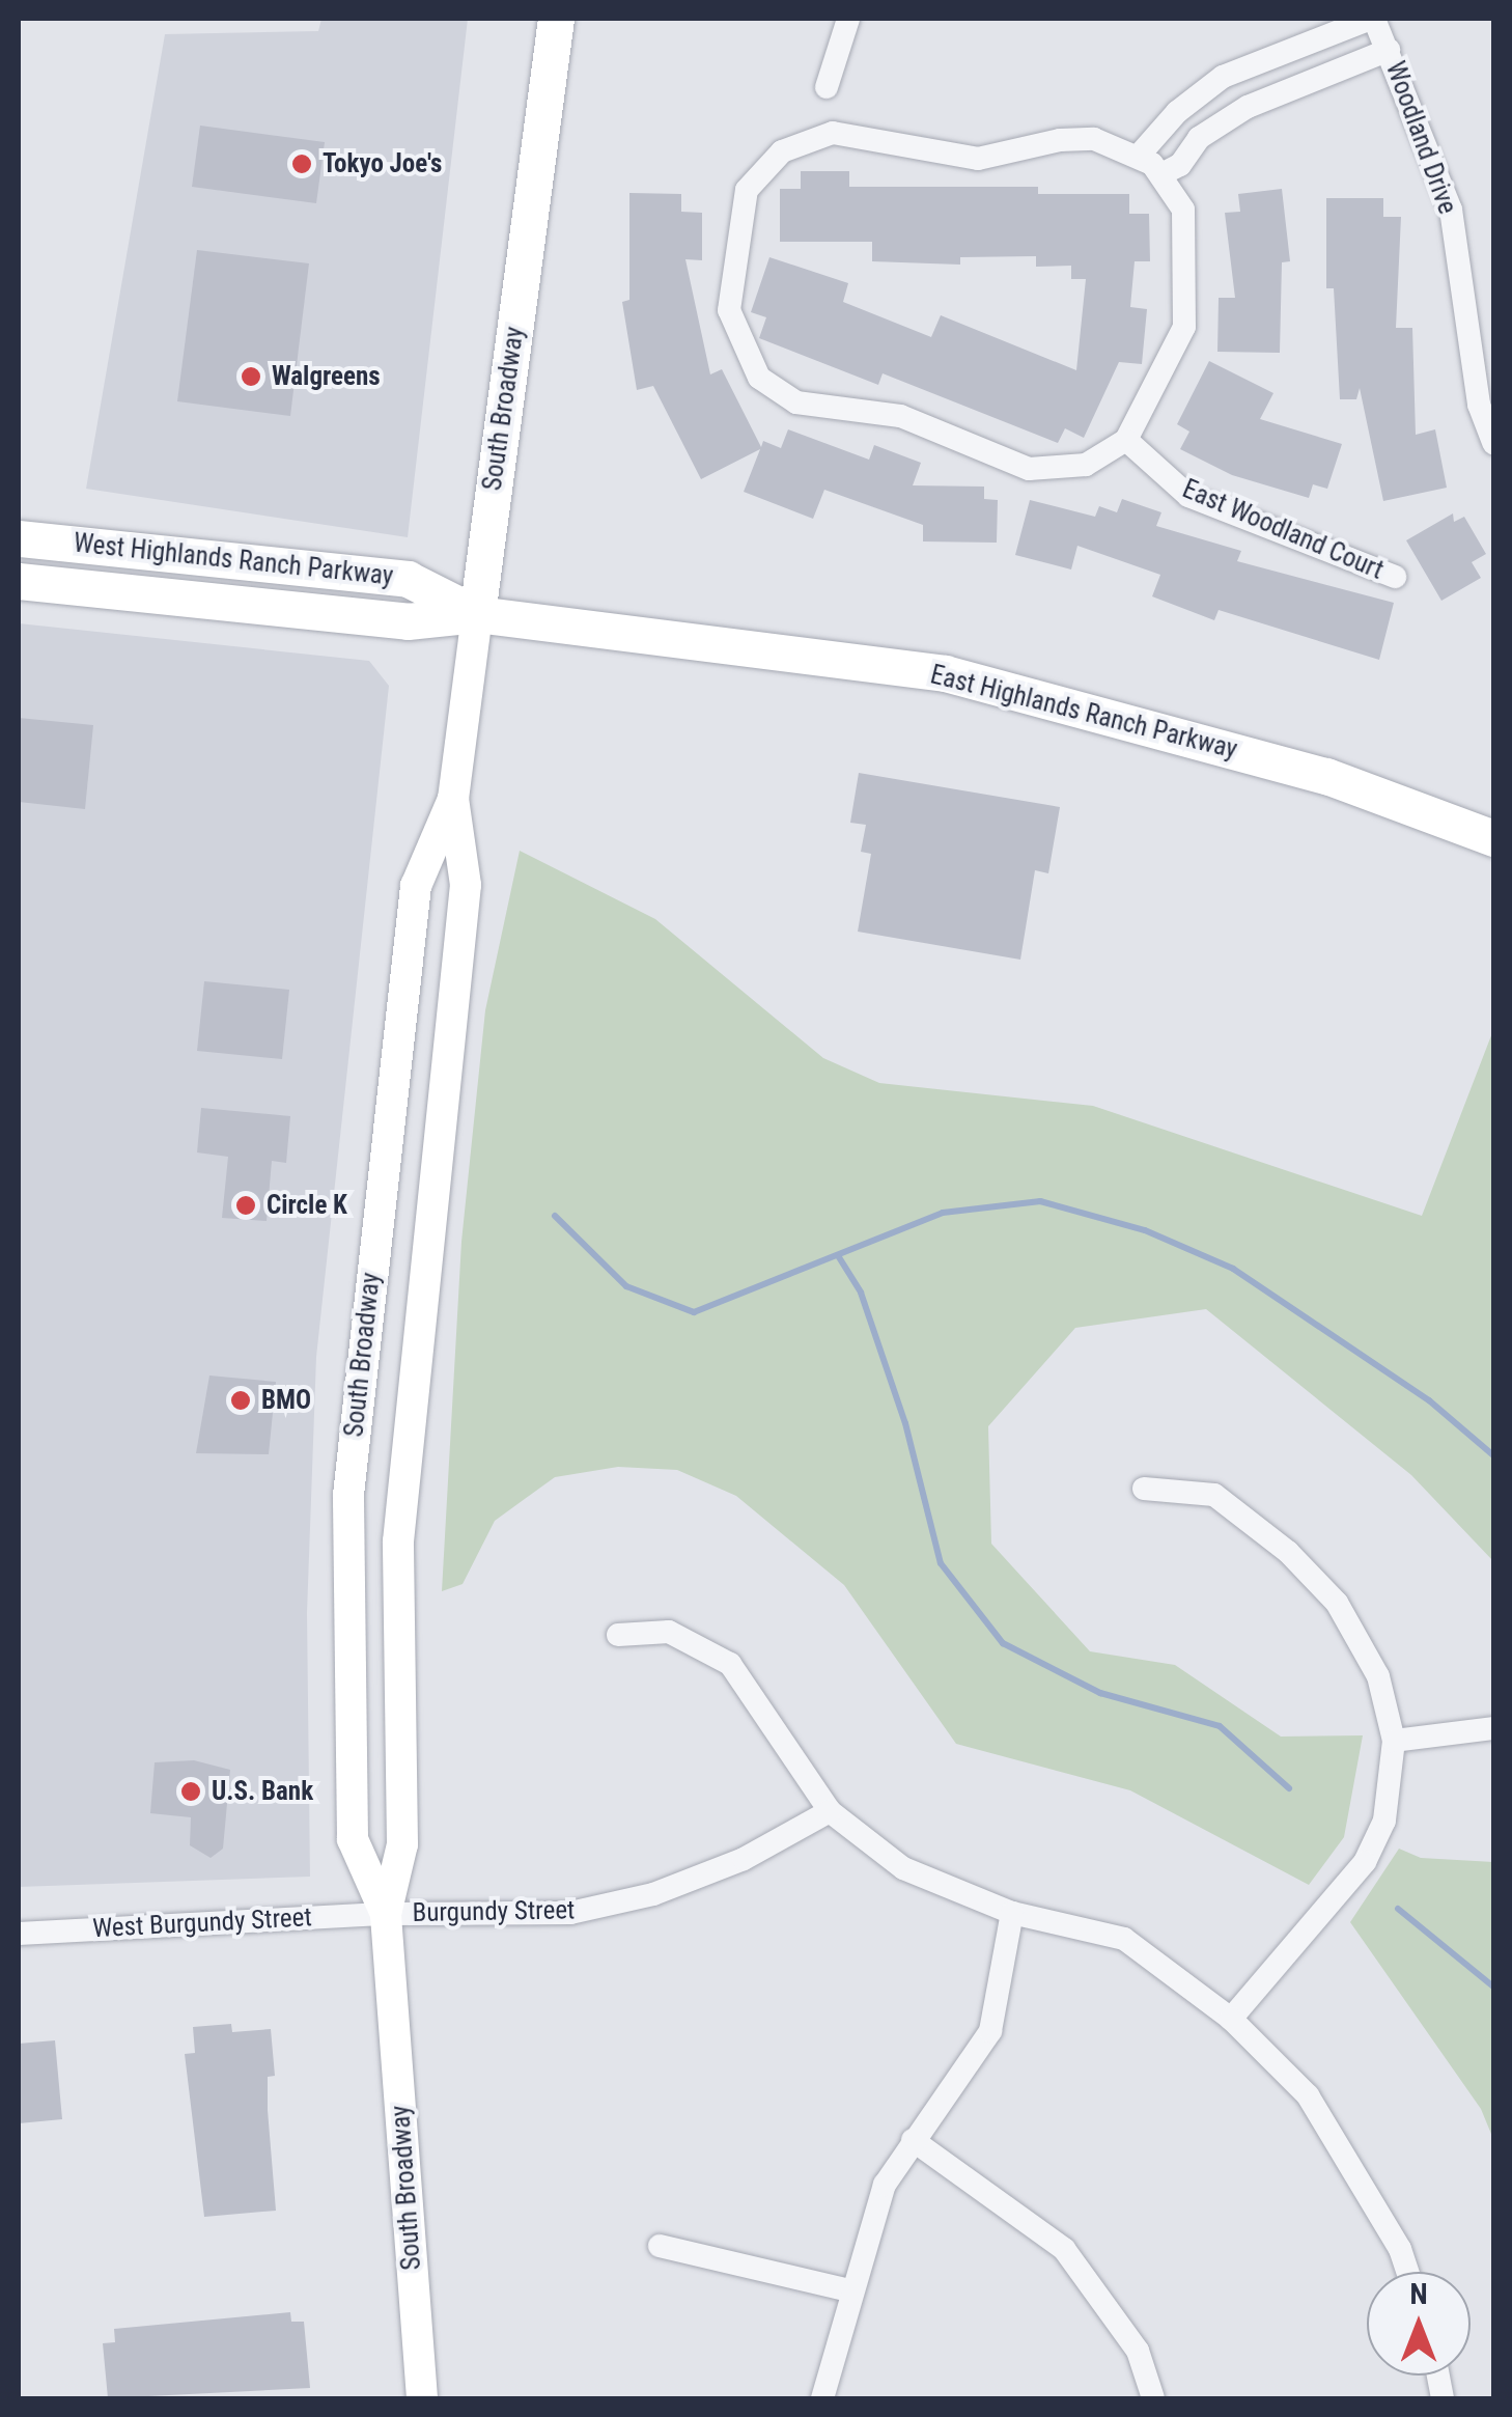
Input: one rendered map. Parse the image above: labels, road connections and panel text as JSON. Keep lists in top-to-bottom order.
{
  "streets": {
    "main road": ["South Broadway", "West Highlands Ranch Parkway", "East Highlands Ranch Parkway"],
    "street": [
      "Woodland Drive",
      "East Woodland Court",
      "Burgundy Street",
      "West Burgundy Street"
    ]
  },
  "crossings": [
    ["South Broadway", "West Highlands Ranch Parkway"],
    ["South Broadway", "East Highlands Ranch Parkway"],
    ["South Broadway", "Burgundy Street"],
    ["South Broadway", "West Burgundy Street"],
    ["West Highlands Ranch Parkway", "East Highlands Ranch Parkway"],
    ["Burgundy Street", "West Burgundy Street"]
  ],
  "places": [
    "Tokyo Joe's",
    "Walgreens",
    "Circle K",
    "BMO",
    "U.S. Bank"
  ],
  "north": "top"
}
